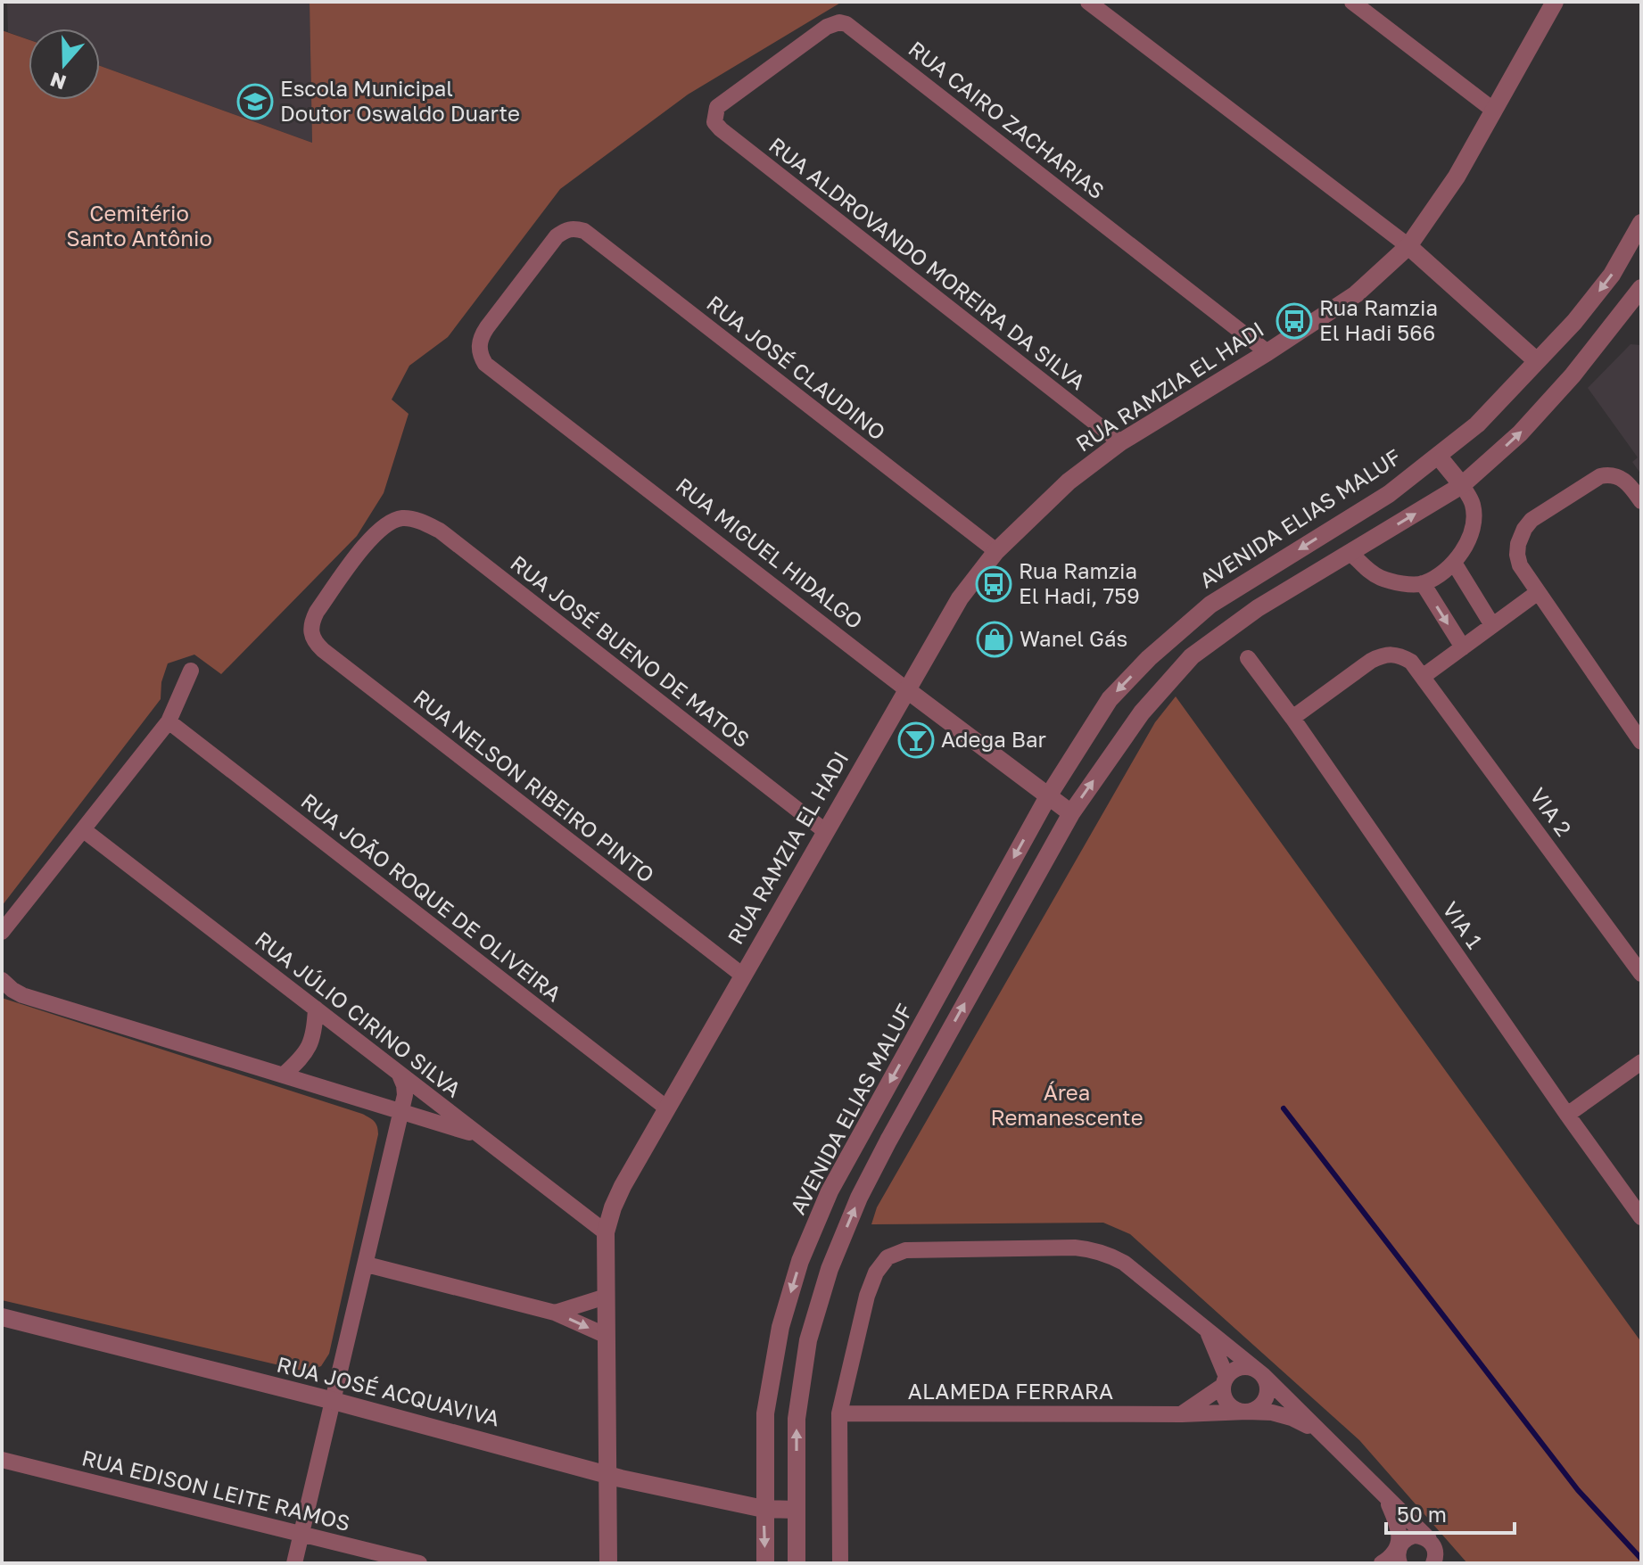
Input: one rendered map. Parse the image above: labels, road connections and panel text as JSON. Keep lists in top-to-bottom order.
{
  "streets": {
    "street": [
      "RUA CAIRO ZACHARIAS",
      "RUA ALDROVANDO MOREIRA DA SILVA",
      "RUA JOSÉ CLAUDINO",
      "RUA RAMZIA EL HADI",
      "AVENIDA ELIAS MALUF",
      "RUA MIGUEL HIDALGO",
      "RUA JOSÉ BUENO DE MATOS",
      "RUA NELSON RIBEIRO PINTO",
      "VIA 2",
      "RUA JOÃO ROQUE DE OLIVEIRA",
      "VIA 1",
      "RUA JÚLIO CIRINO SILVA",
      "RUA JOSÉ ACQUAVIVA",
      "ALAMEDA FERRARA",
      "RUA EDISON LEITE RAMOS"
    ]
  },
  "crossings": [
    ["RUA CAIRO ZACHARIAS", "RUA ALDROVANDO MOREIRA DA SILVA"],
    ["RUA CAIRO ZACHARIAS", "RUA RAMZIA EL HADI"],
    ["RUA ALDROVANDO MOREIRA DA SILVA", "RUA RAMZIA EL HADI"],
    ["RUA JOSÉ CLAUDINO", "RUA RAMZIA EL HADI"],
    ["RUA JOSÉ CLAUDINO", "RUA MIGUEL HIDALGO"],
    ["RUA RAMZIA EL HADI", "RUA MIGUEL HIDALGO"],
    ["RUA RAMZIA EL HADI", "RUA JOSÉ BUENO DE MATOS"],
    ["RUA RAMZIA EL HADI", "RUA NELSON RIBEIRO PINTO"],
    ["RUA RAMZIA EL HADI", "RUA JOÃO ROQUE DE OLIVEIRA"],
    ["RUA RAMZIA EL HADI", "RUA JÚLIO CIRINO SILVA"],
    ["RUA RAMZIA EL HADI", "RUA JOSÉ ACQUAVIVA"],
    ["AVENIDA ELIAS MALUF", "RUA MIGUEL HIDALGO"],
    ["AVENIDA ELIAS MALUF", "RUA JOSÉ ACQUAVIVA"],
    ["RUA JOSÉ BUENO DE MATOS", "RUA NELSON RIBEIRO PINTO"],
    ["VIA 2", "VIA 1"]
  ],
  "parks": ["Cemitério Santo Antônio", "Área Remanescente"],
  "places": {
    "school or university": ["Escola Municipal Doutor Oswaldo Duarte"],
    "bus stop": ["Rua Ramzia El Hadi 566", "Rua Ramzia El Hadi, 759"],
    "shop": ["Wanel Gás"],
    "bar": ["Adega Bar"]
  },
  "scale_bar": "50 m",
  "north": "bottom"
}
